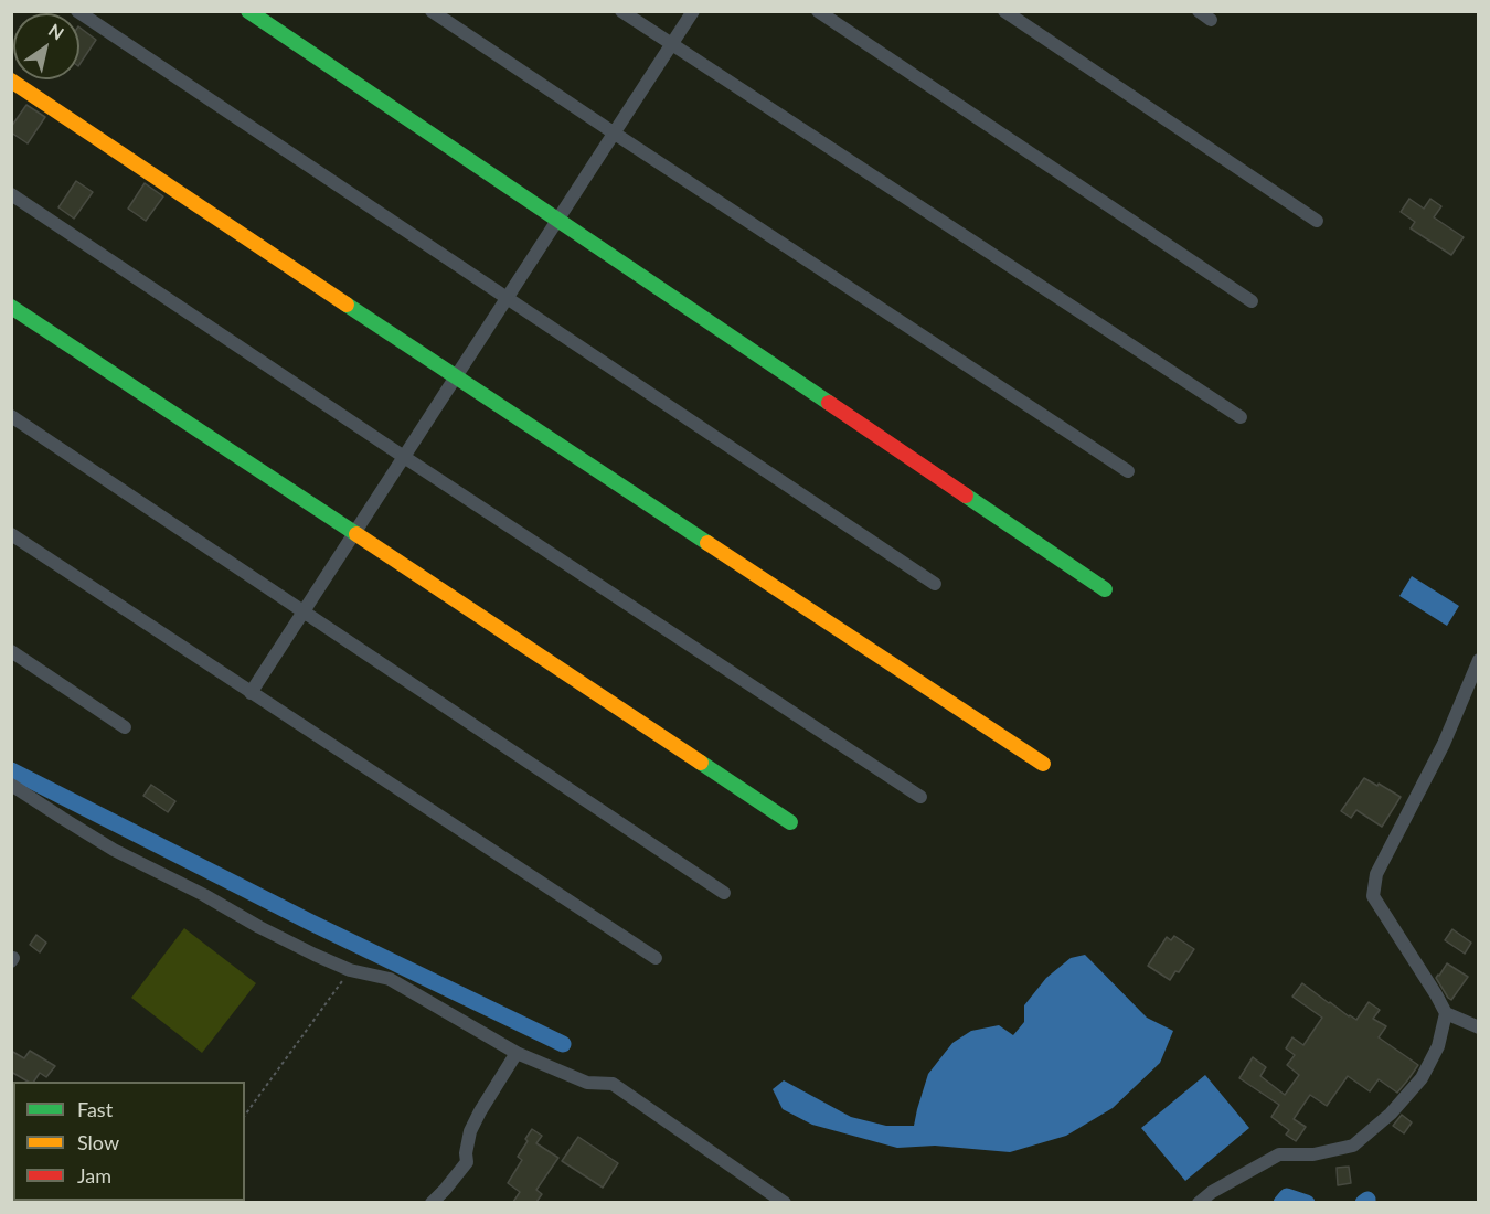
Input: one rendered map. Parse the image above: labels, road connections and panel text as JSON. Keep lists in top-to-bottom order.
{
  "legend": ["Fast", "Slow", "Jam"],
  "north": "top right"
}
